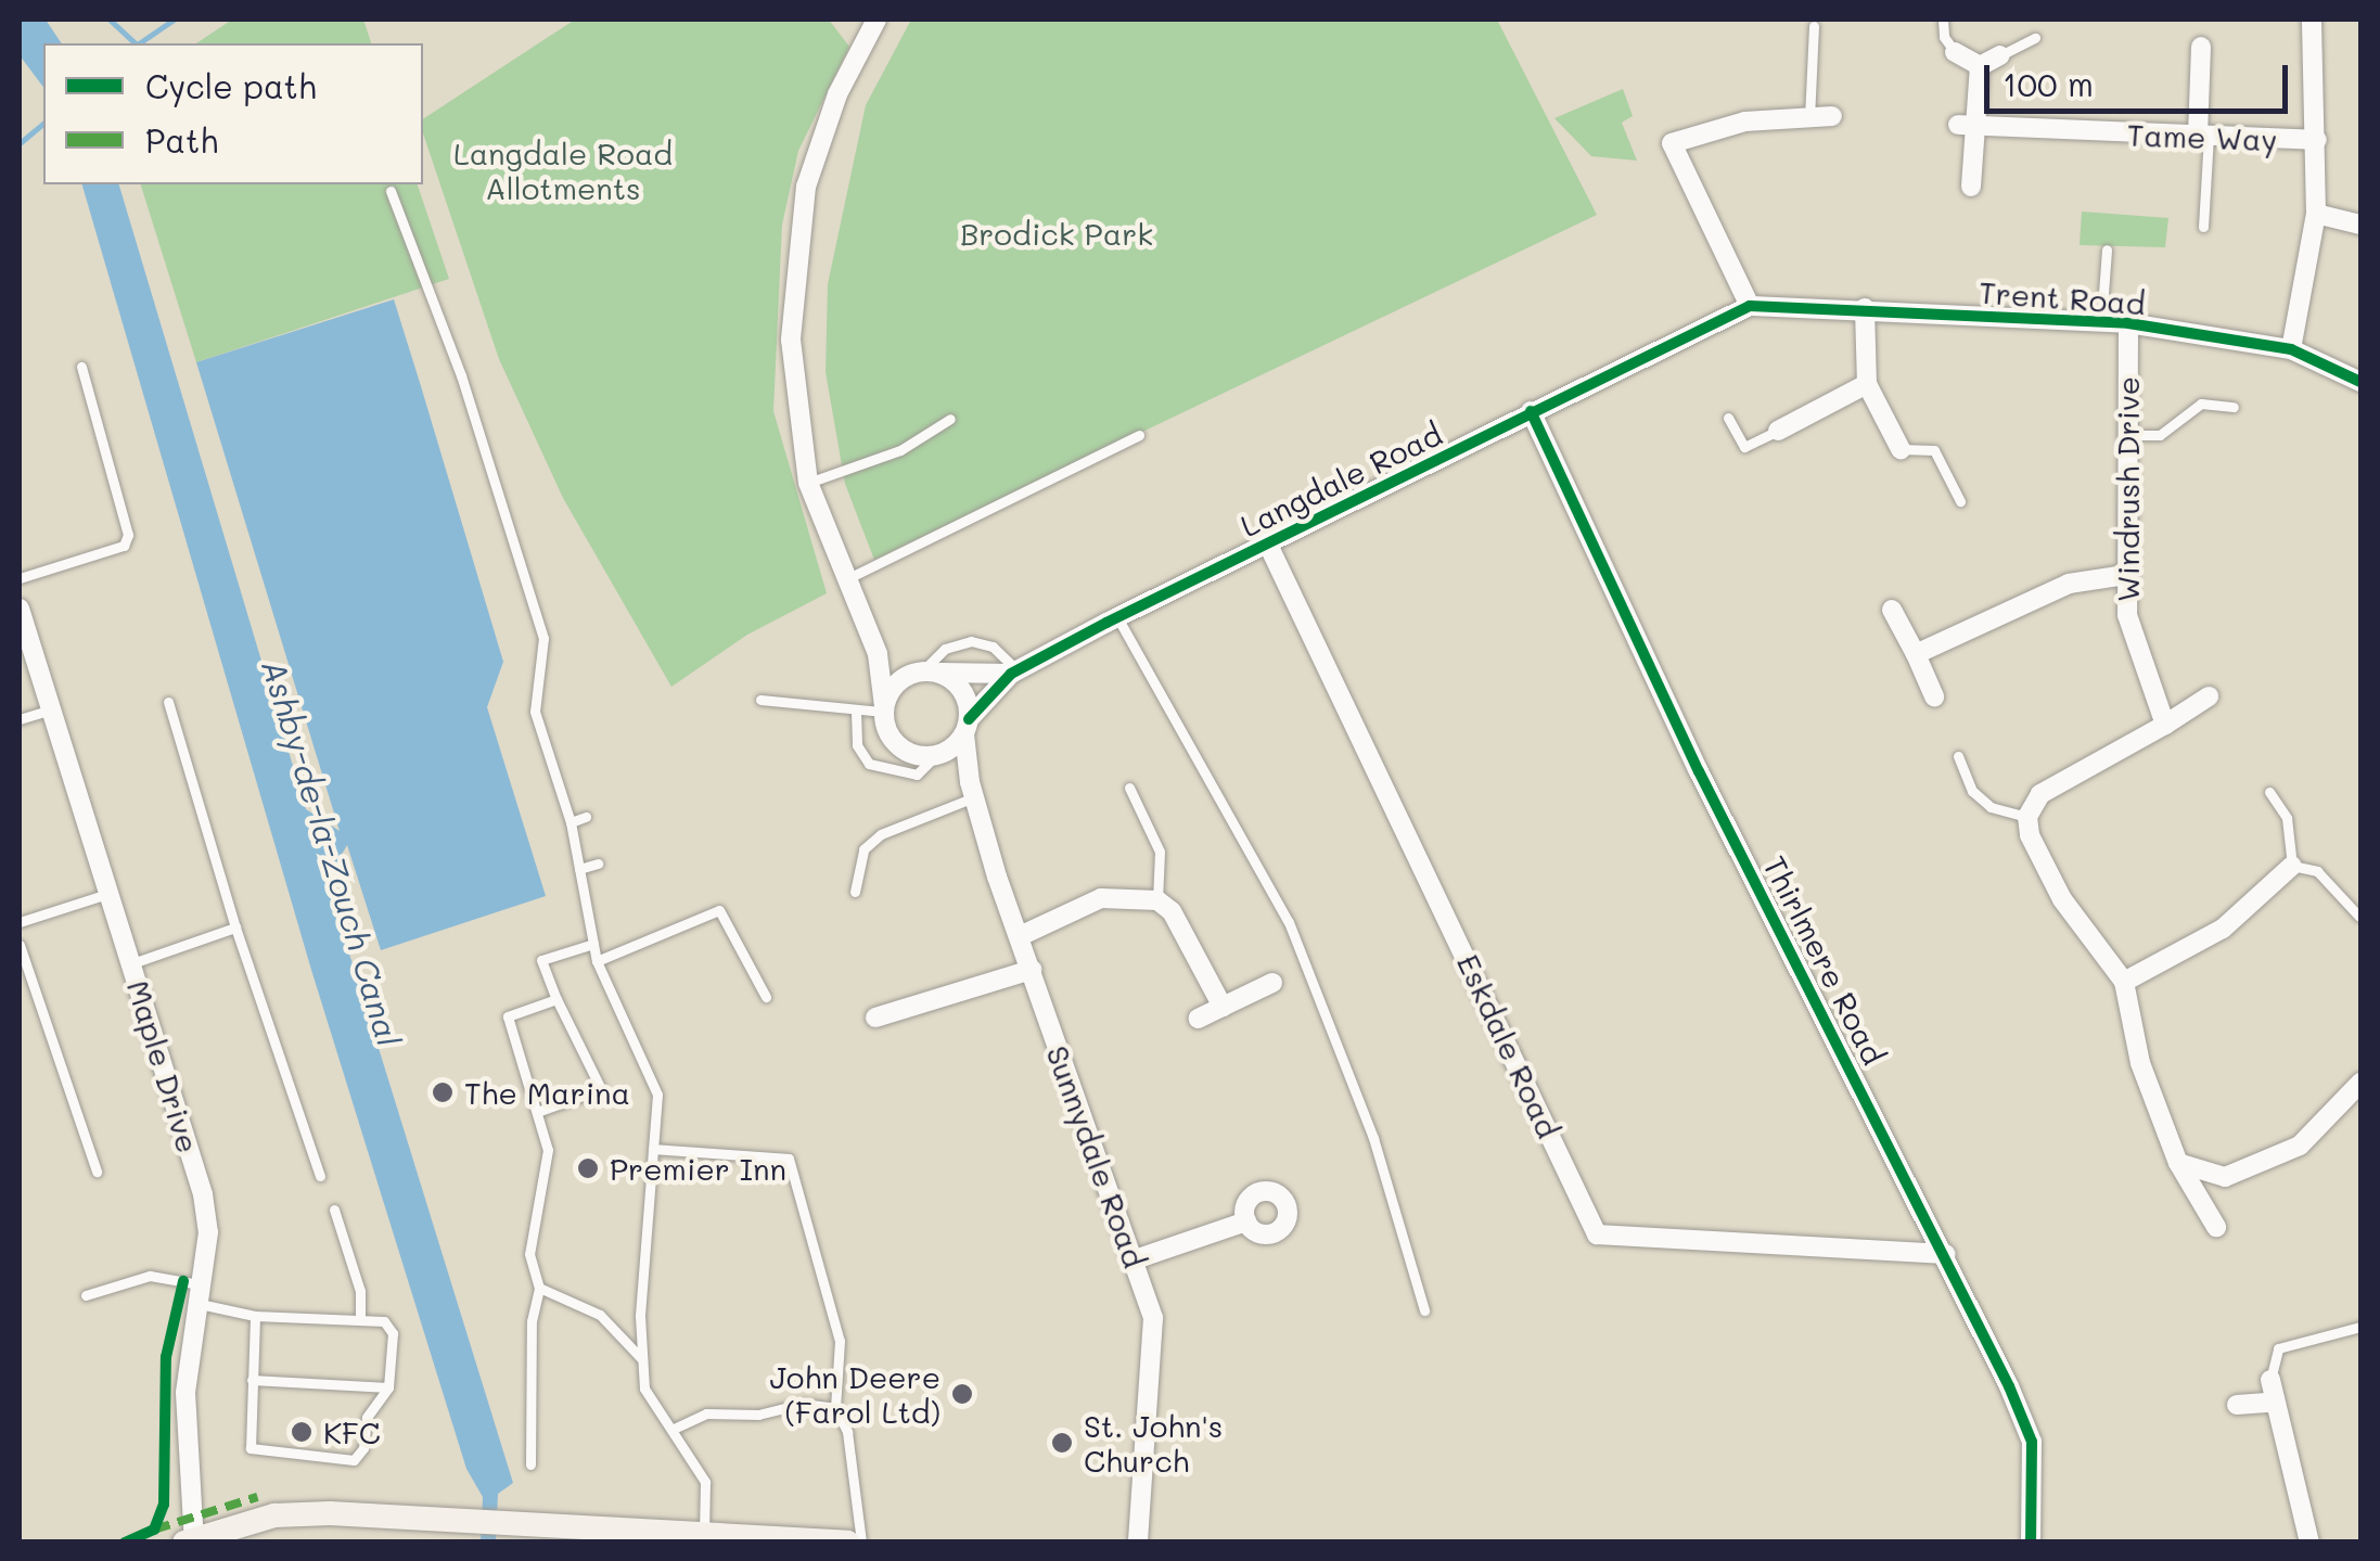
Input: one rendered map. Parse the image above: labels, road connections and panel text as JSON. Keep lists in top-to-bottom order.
{
  "streets": {
    "street": [
      "Tame Way",
      "Trent Road",
      "Langdale Road",
      "Windrush Drive",
      "Thirlmere Road",
      "Eskdale Road",
      "Maple Drive",
      "Sunnydale Road"
    ]
  },
  "crossings": [
    ["Trent Road", "Langdale Road"],
    ["Trent Road", "Windrush Drive"],
    ["Langdale Road", "Thirlmere Road"],
    ["Langdale Road", "Eskdale Road"],
    ["Langdale Road", "Sunnydale Road"],
    ["Thirlmere Road", "Eskdale Road"]
  ],
  "water": ["Ashby-de-la-Zouch Canal"],
  "parks": ["Langdale Road Allotments", "Brodick Park"],
  "places": [
    "The Marina",
    "Premier Inn",
    "John Deere (Farol Ltd)",
    "KFC",
    "St. John's Church"
  ],
  "legend": ["Cycle path", "Path"],
  "scale_bar": "100 m"
}
